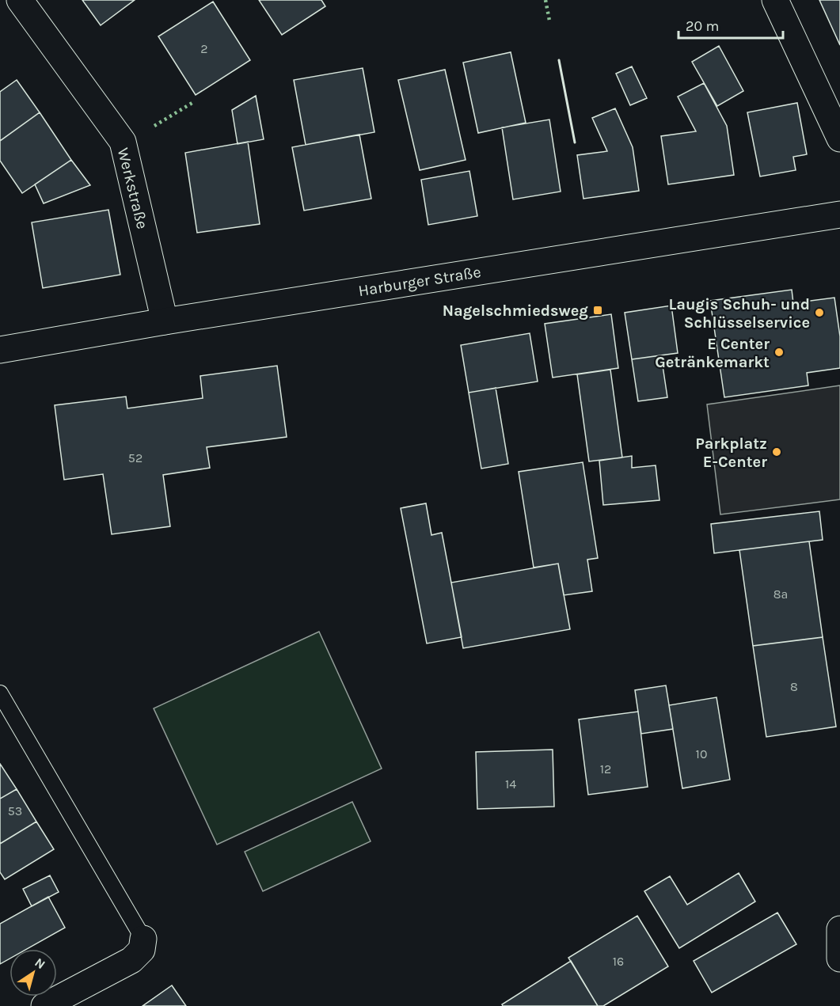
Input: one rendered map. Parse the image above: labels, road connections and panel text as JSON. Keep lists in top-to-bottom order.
{
  "streets": {
    "main road": ["Werkstraße", "Harburger Straße"]
  },
  "crossings": [
    ["Werkstraße", "Harburger Straße"]
  ],
  "places": {
    "transit": ["Nagelschmiedsweg"],
    "other": ["Laugis Schuh- und Schlüsselservice", "E Center Getränkemarkt", "Parkplatz E-Center"]
  },
  "house_numbers": [
    "2",
    "52",
    "8a",
    "8",
    "10",
    "12",
    "14",
    "53",
    "16"
  ],
  "scale_bar": "20 m",
  "north": "top right"
}
